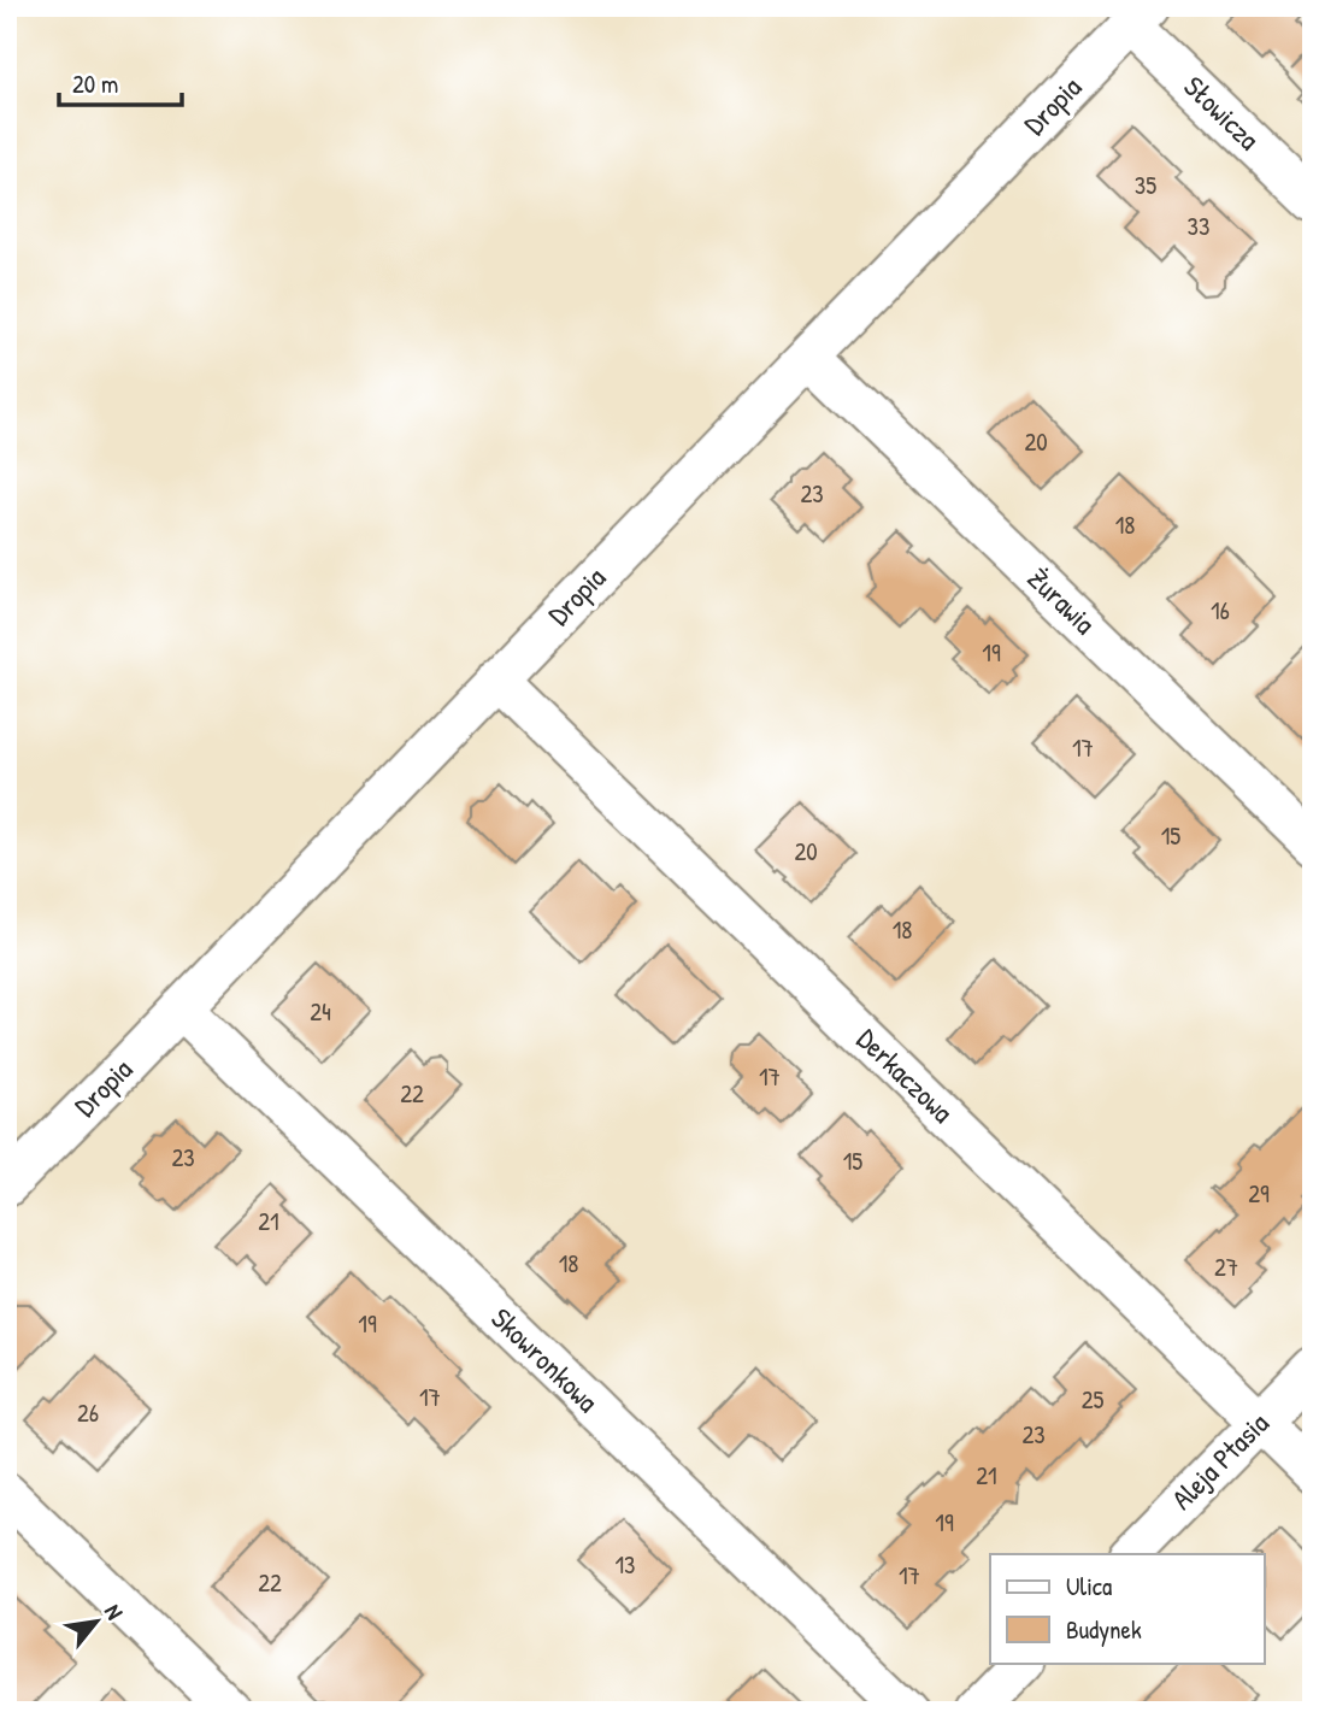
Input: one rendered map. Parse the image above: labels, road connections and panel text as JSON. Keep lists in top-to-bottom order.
{
  "streets": {
    "street": [
      "Dropia",
      "Słowicza",
      "Żurawia",
      "Derkaczowa",
      "Skowronkowa",
      "Aleja Ptasia"
    ]
  },
  "crossings": [
    ["Dropia", "Słowicza"],
    ["Dropia", "Żurawia"],
    ["Dropia", "Derkaczowa"],
    ["Dropia", "Skowronkowa"],
    ["Derkaczowa", "Aleja Ptasia"]
  ],
  "house_numbers": [
    "35",
    "33",
    "20",
    "23",
    "18",
    "16",
    "19",
    "17",
    "15",
    "20",
    "18",
    "24",
    "17",
    "22",
    "23",
    "15",
    "29",
    "21",
    "18",
    "27",
    "19",
    "17",
    "25",
    "26",
    "23",
    "21",
    "19",
    "13",
    "17",
    "22"
  ],
  "legend": ["Ulica", "Budynek"],
  "scale_bar": "20 m",
  "north": "top right"
}
